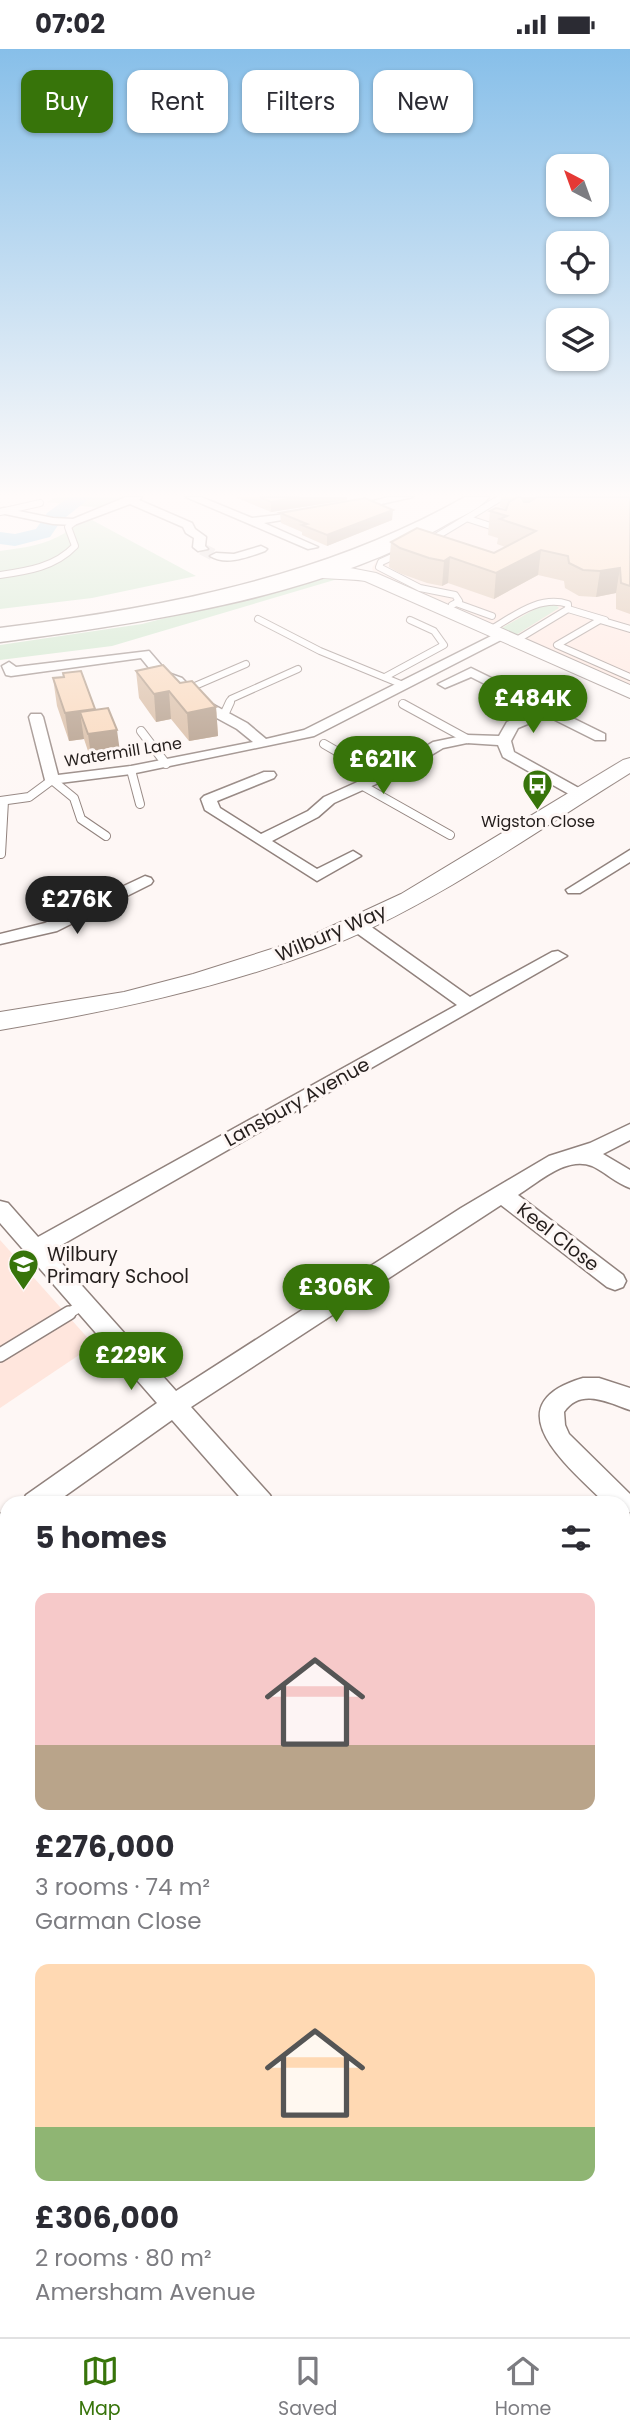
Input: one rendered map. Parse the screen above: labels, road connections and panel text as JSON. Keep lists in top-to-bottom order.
{
  "streets": {
    "street": [
      "Watermill Lane",
      "Wilbury Way",
      "Lansbury Avenue",
      "Keel Close"
    ]
  },
  "places": {
    "bus stop": ["Wigston Close"],
    "school or university": ["Wilbury Primary School"]
  },
  "north": "top left",
  "page": {
    "status": "07:02",
    "chip": [
      "Buy",
      "Rent",
      "Filters",
      "New"
    ],
    "price": [
      "£484K",
      "£621K",
      "£276K",
      "£306K",
      "£229K"
    ],
    "heading": "5 homes",
    "list": [
      {
        "name": "£276,000",
        "note": "3 rooms · 74 m² · Garman Close"
      },
      {
        "name": "£306,000",
        "note": "2 rooms · 80 m² · Amersham Avenue"
      }
    ],
    "tabs": ["Map", "Saved", "Home"]
  }
}
